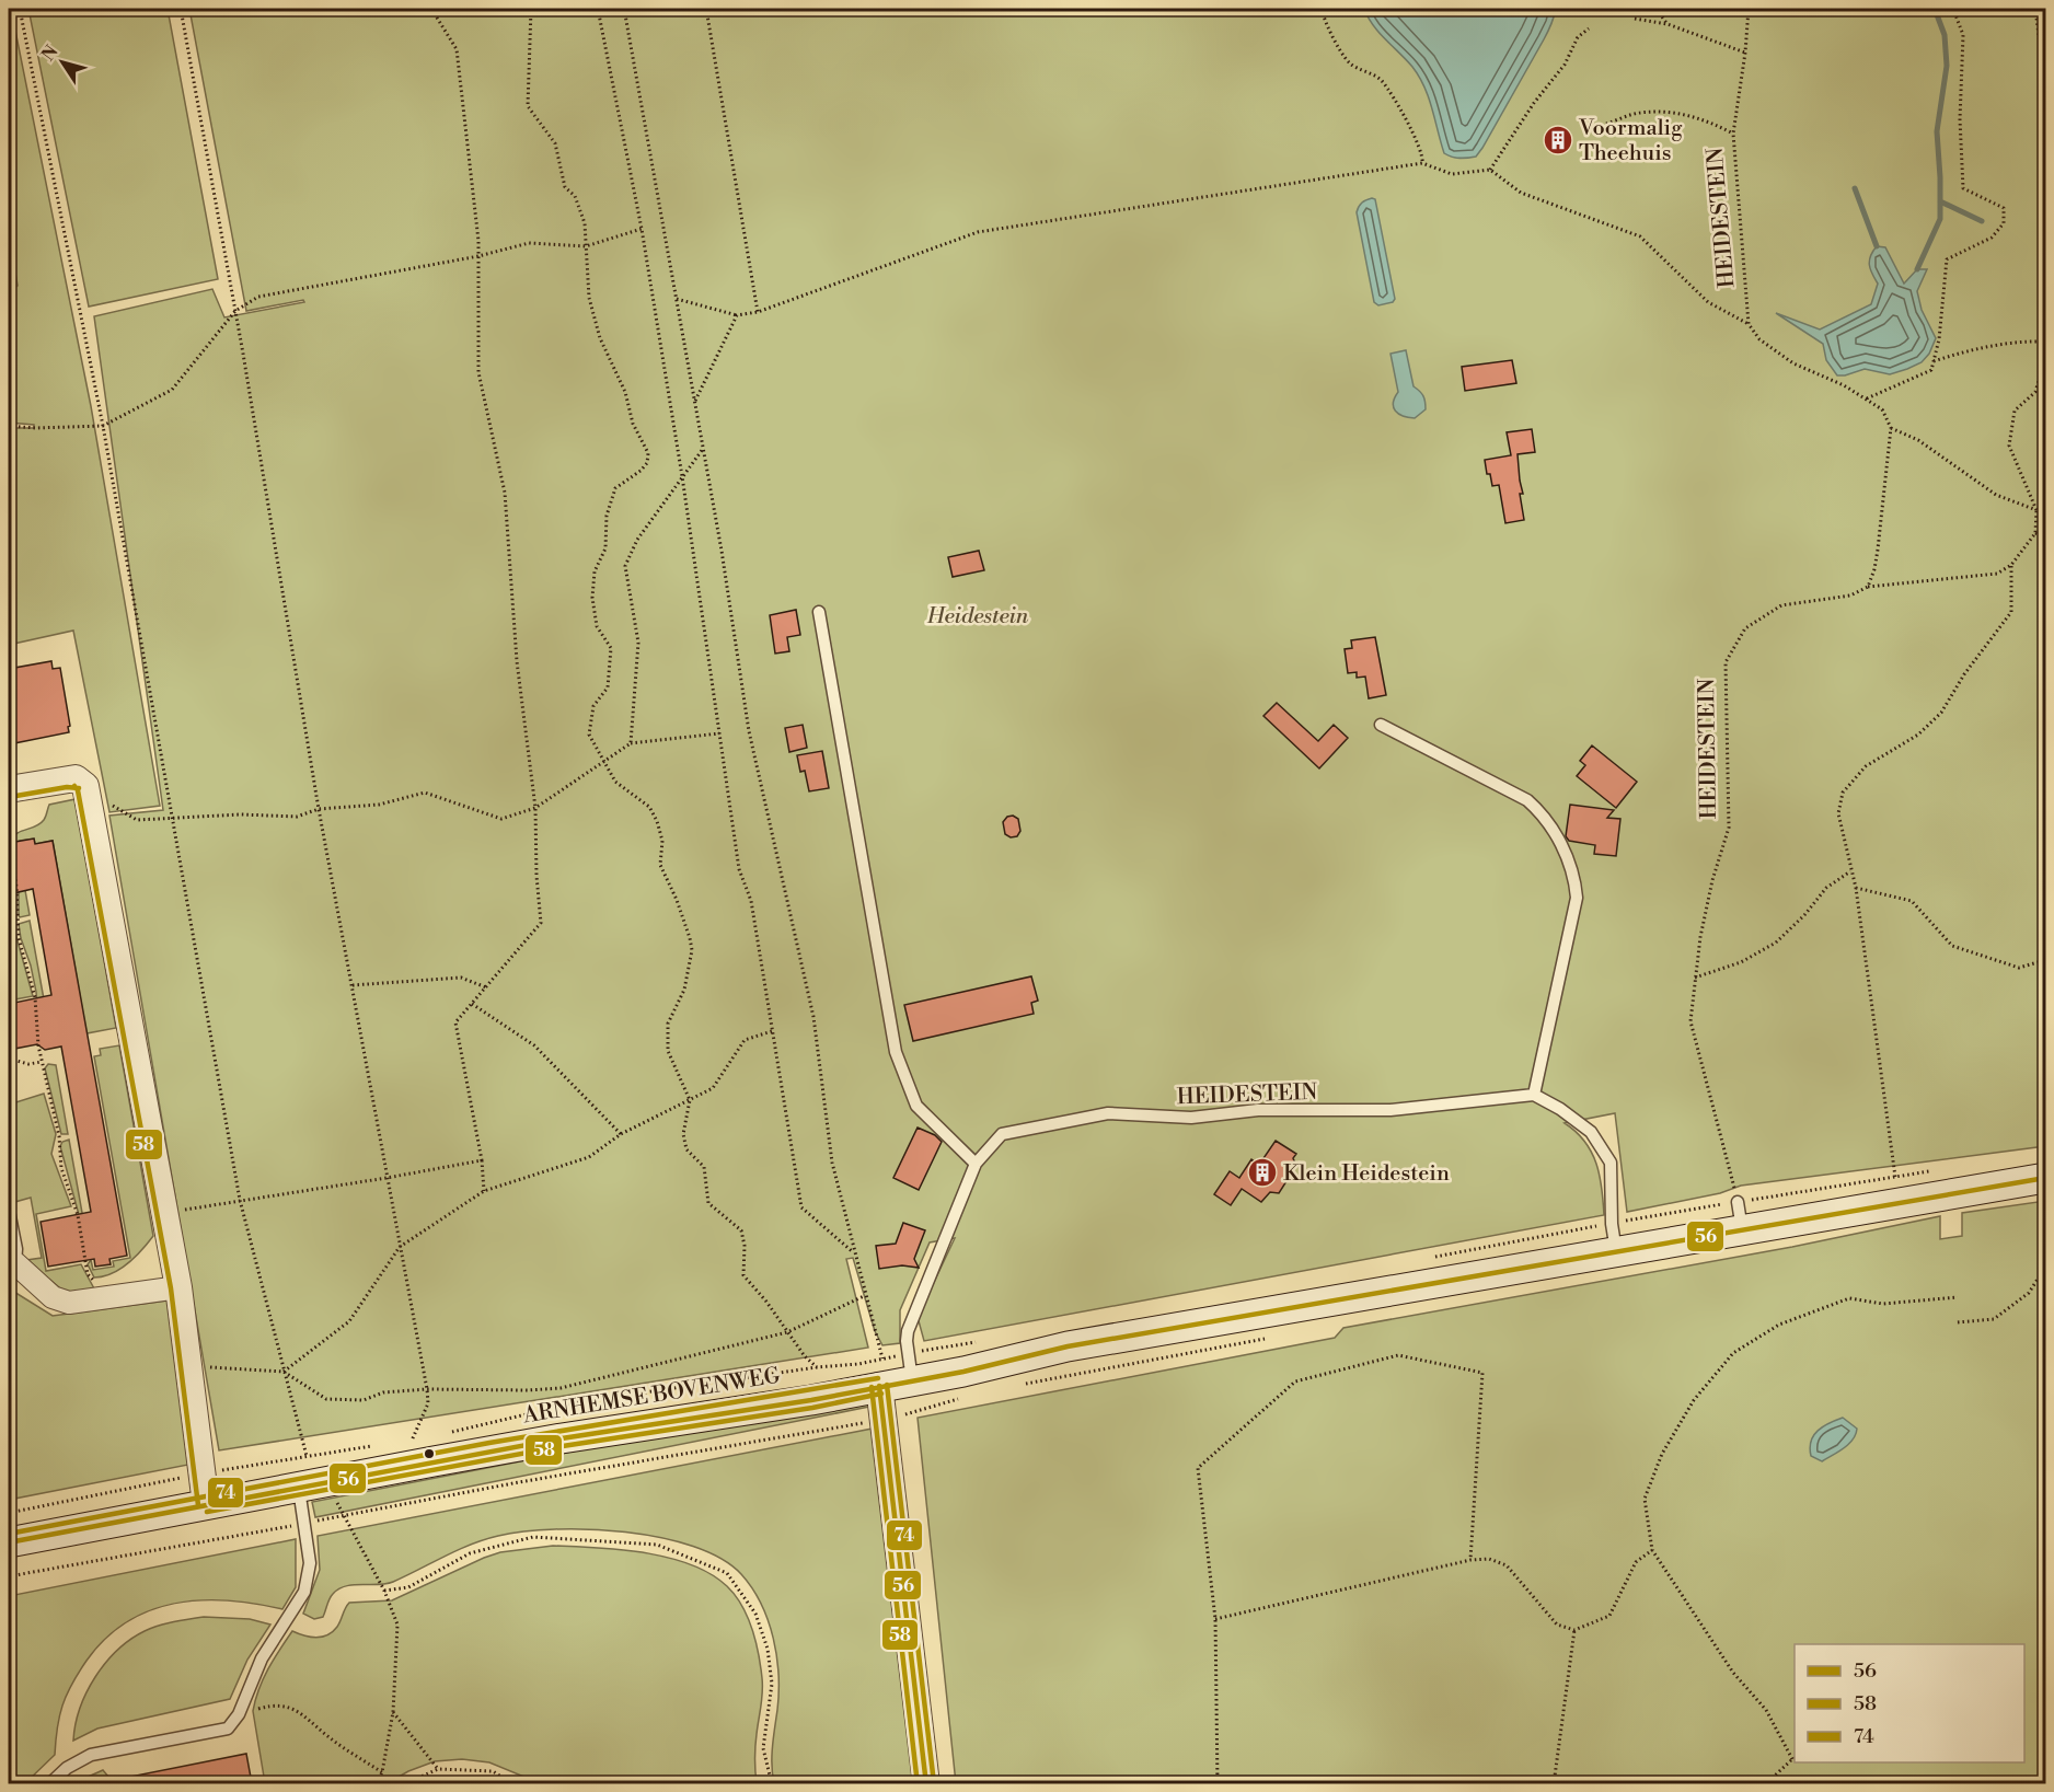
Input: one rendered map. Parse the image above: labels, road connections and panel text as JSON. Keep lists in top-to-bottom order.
{
  "streets": {
    "main road": ["ARNHEMSE BOVENWEG"],
    "lane": ["HEIDESTEIN"]
  },
  "crossings": [
    ["HEIDESTEIN", "ARNHEMSE BOVENWEG"]
  ],
  "parks": ["Heidestein"],
  "places": {
    "building": ["Voormalig Theehuis", "Klein Heidestein"]
  },
  "lines": ["transit line 58", "transit line 56", "transit line 74"],
  "legend": ["56", "58", "74"],
  "north": "top left"
}
